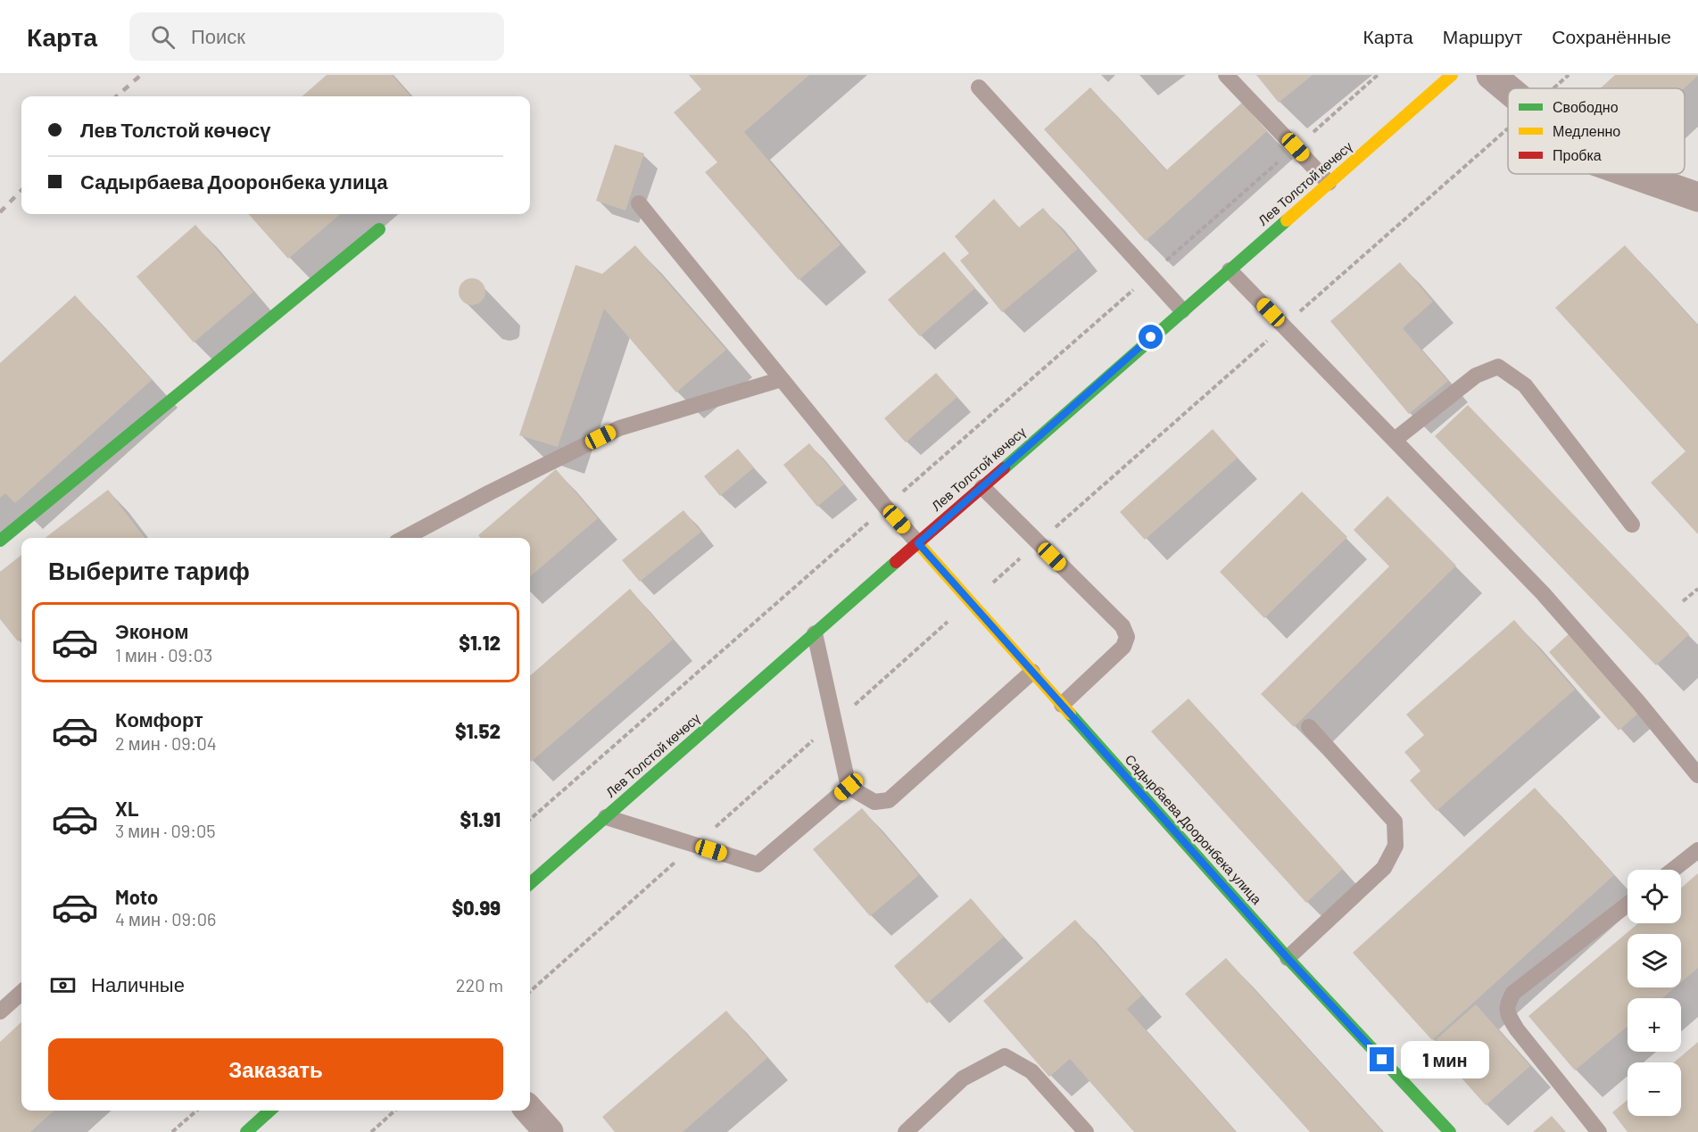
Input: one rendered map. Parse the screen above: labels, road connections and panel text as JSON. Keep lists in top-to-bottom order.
{
  "streets": {
    "main road": ["Лев Толстой көчөсү", "Садырбаева Дооронбека улица"]
  },
  "crossings": [
    ["Лев Толстой көчөсү", "Садырбаева Дооронбека улица"]
  ],
  "legend": ["Свободно", "Медленно", "Пробка"],
  "page": {
    "header": "Карта",
    "search": "Поиск",
    "nav": ["Карта", "Маршрут", "Сохранённые"],
    "banner": ["Лев Толстой көчөсү", "Садырбаева Дооронбека улица"],
    "heading": "Выберите тариф",
    "list": [
      {
        "name": "Эконом",
        "note": "1 мин · 09:03",
        "value": "$1.12"
      },
      {
        "name": "Комфорт",
        "note": "2 мин · 09:04",
        "value": "$1.52"
      },
      {
        "name": "XL",
        "note": "3 мин · 09:05",
        "value": "$1.91"
      },
      {
        "name": "Moto",
        "note": "4 мин · 09:06",
        "value": "$0.99"
      }
    ],
    "map_buttons": ["+", "−"],
    "pay": ["Наличные", "220 m"],
    "buttons": "Заказать",
    "bubble": "1 мин"
  }
}
